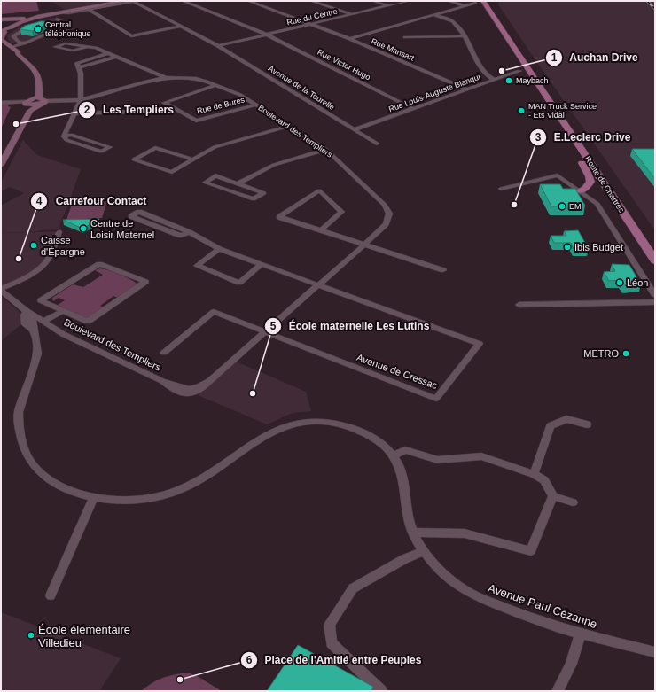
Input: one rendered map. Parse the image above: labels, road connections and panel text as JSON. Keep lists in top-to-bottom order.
{
  "streets": {
    "main road": ["Route de Chartres"],
    "street": [
      "Rue du Centre",
      "Rue Mansart",
      "Rue Victor Hugo",
      "Avenue de la Tourelle",
      "Rue Louis-Auguste Blanqui",
      "Rue de Bures",
      "Boulevard des Templiers",
      "Avenue de Cressac",
      "Avenue Paul Cézanne"
    ]
  },
  "crossings": [
    ["Rue du Centre", "Rue Mansart"],
    ["Rue du Centre", "Rue Victor Hugo"],
    ["Rue du Centre", "Avenue de la Tourelle"],
    ["Rue Mansart", "Rue Louis-Auguste Blanqui"],
    ["Rue Victor Hugo", "Rue Louis-Auguste Blanqui"],
    ["Avenue de la Tourelle", "Rue Louis-Auguste Blanqui"],
    ["Rue Louis-Auguste Blanqui", "Route de Chartres"],
    ["Rue de Bures", "Boulevard des Templiers"],
    ["Boulevard des Templiers", "Avenue de Cressac"],
    ["Boulevard des Templiers", "Avenue Paul Cézanne"]
  ],
  "places": [
    "Central téléphonique",
    "Auchan Drive",
    "Maybach",
    "MAN Truck Service - Ets Vidal",
    "Les Templiers",
    "E.Leclerc Drive",
    "EM",
    "Centre de Loisir Maternel",
    "Caisse d'Épargne",
    "Ibis Budget",
    "Carrefour Contact",
    "Léon",
    "METRO",
    "École maternelle Les Lutins",
    "École élémentaire Villedieu",
    "Place de l'Amitié entre Peuples"
  ]
}
